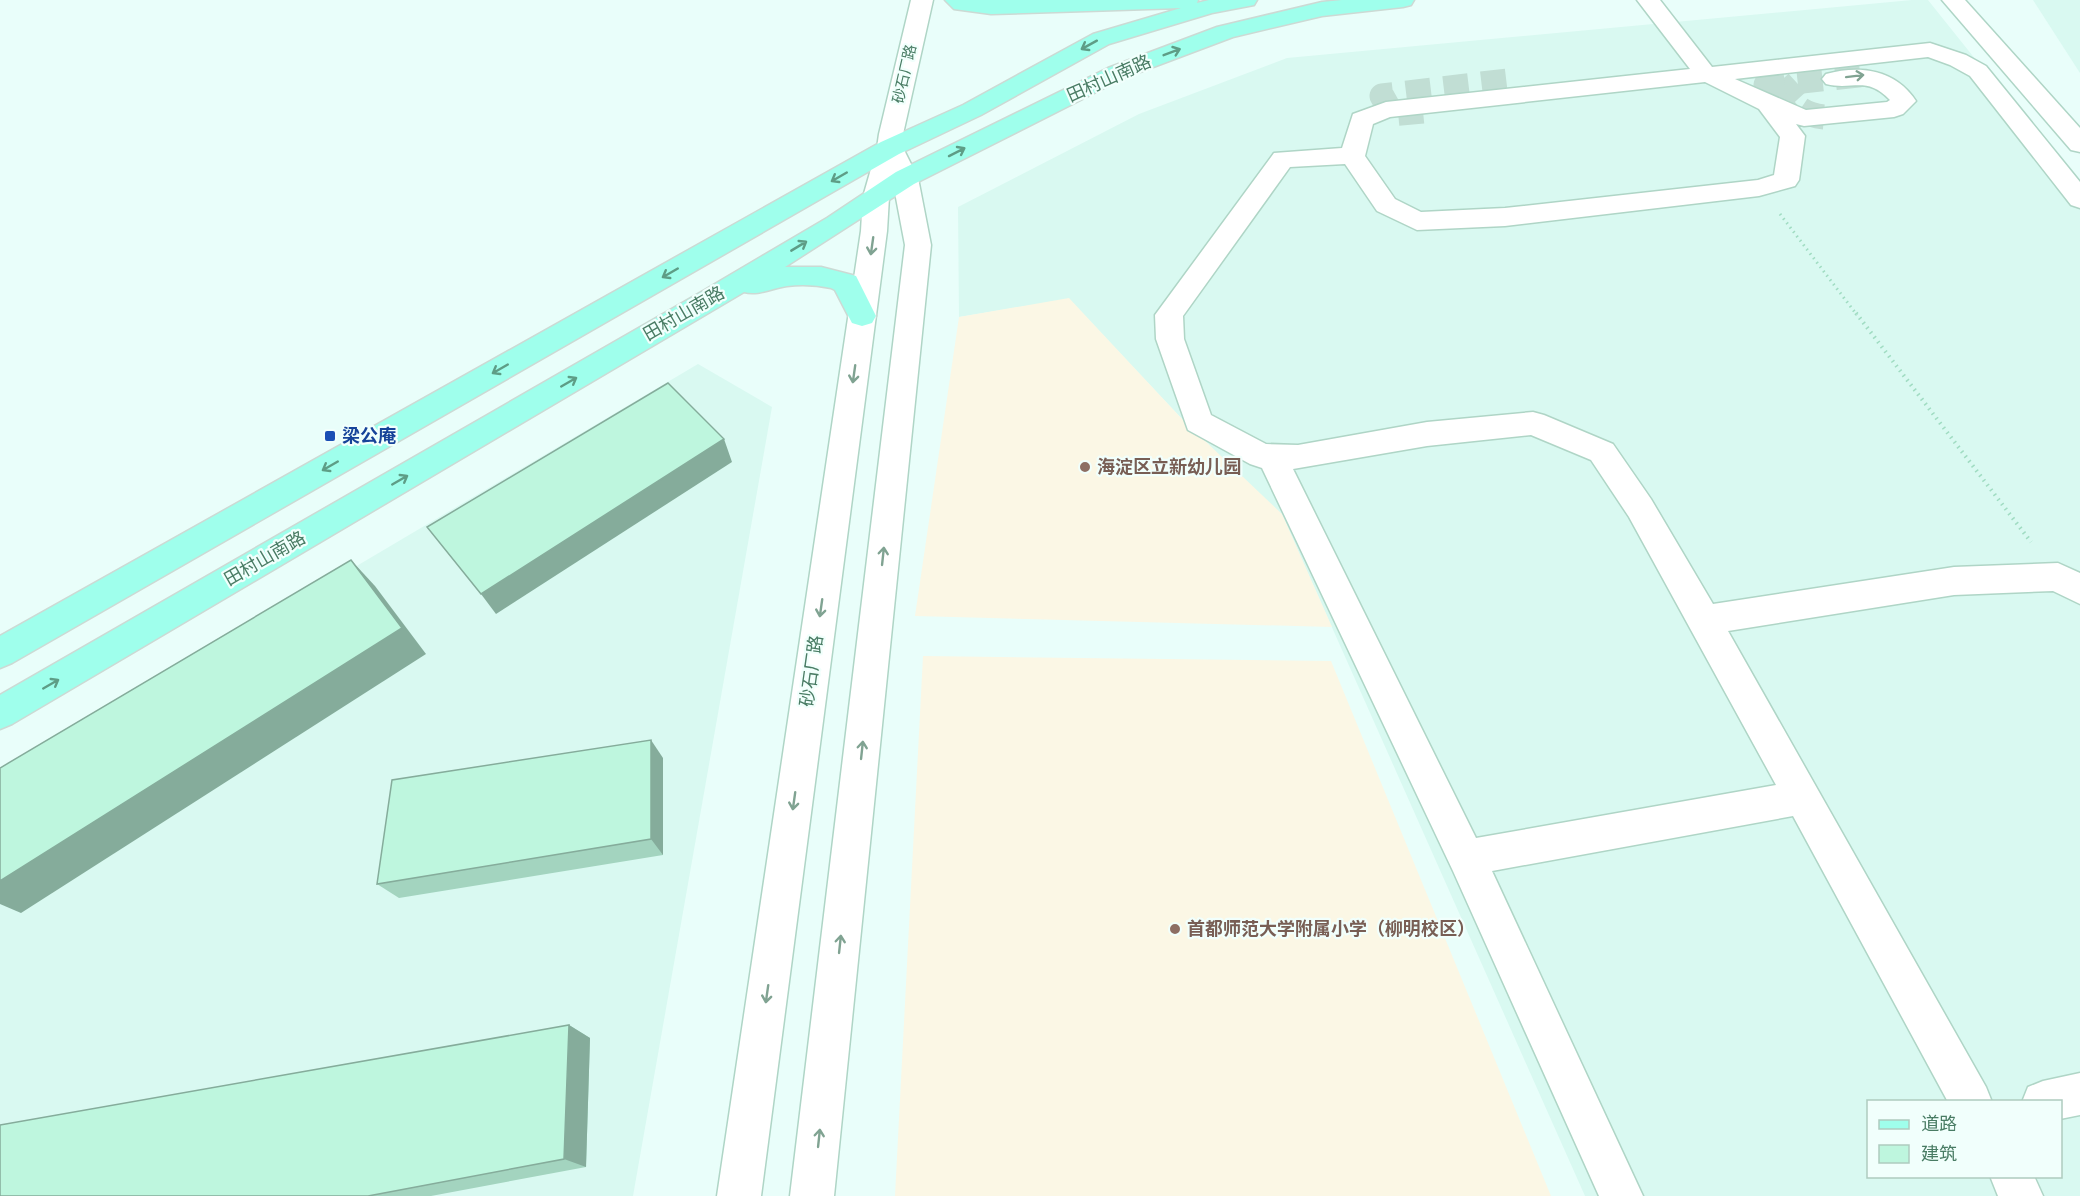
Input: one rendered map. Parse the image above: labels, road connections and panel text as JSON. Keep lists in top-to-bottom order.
{
  "streets": {
    "main road": ["田村山南路"],
    "street": ["砂石厂路"]
  },
  "crossings": [
    ["砂石厂路", "田村山南路"]
  ],
  "places": {
    "transit": ["梁公庵"],
    "other": ["海淀区立新幼儿园", "首都师范大学附属小学（柳明校区）"]
  },
  "legend": ["道路", "建筑"]
}
